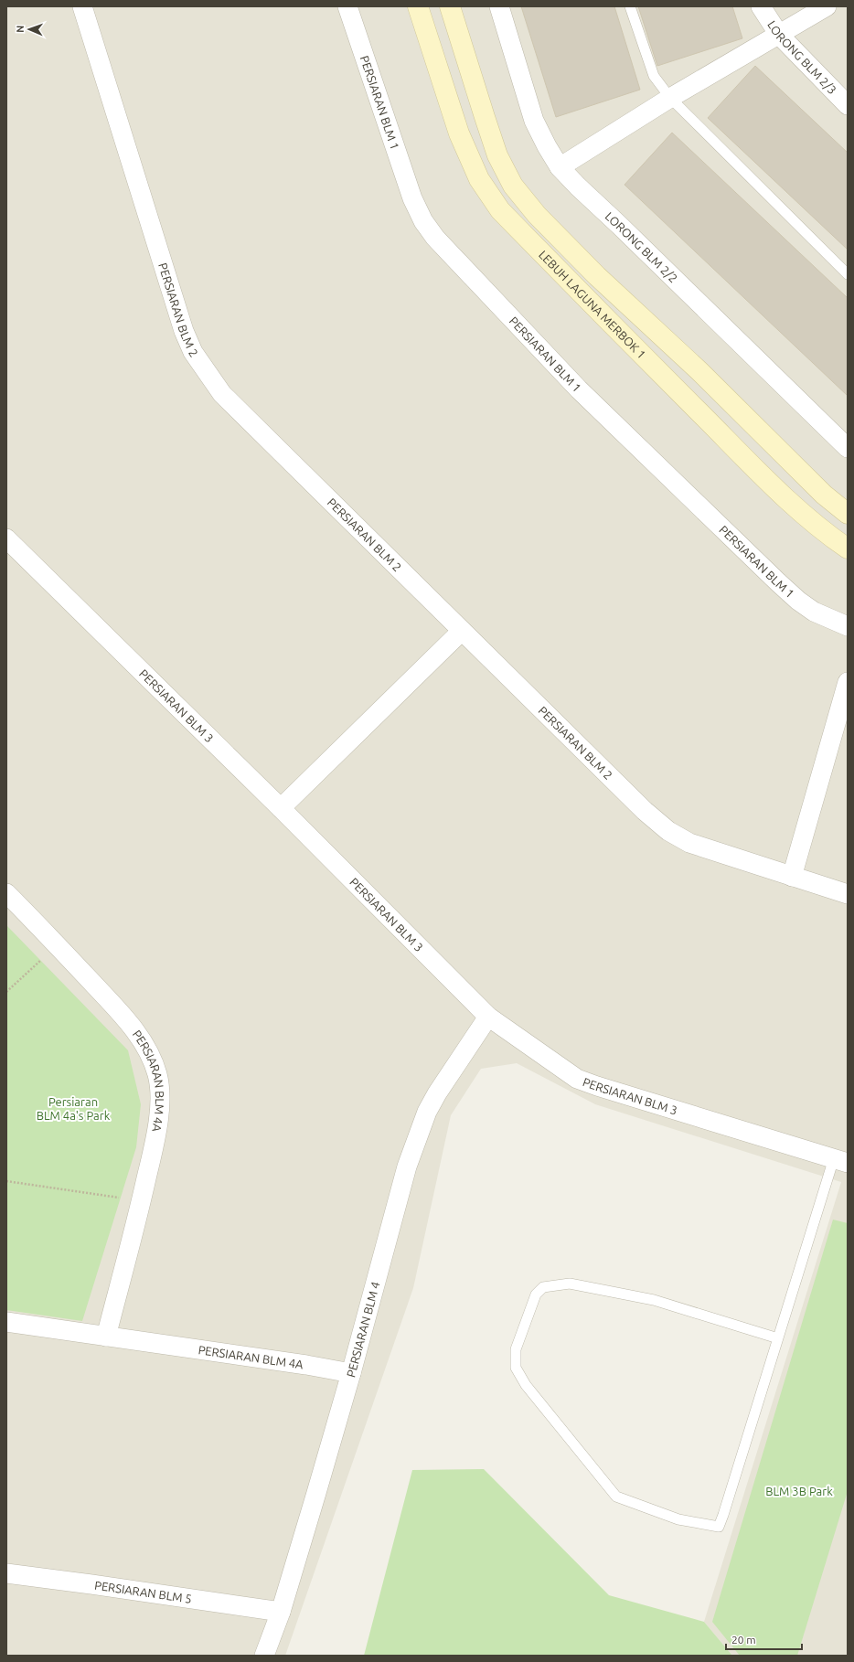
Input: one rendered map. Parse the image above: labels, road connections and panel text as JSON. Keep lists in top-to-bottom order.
{
  "streets": {
    "street": [
      "LORONG BLM 2/3",
      "PERSIARAN BLM 1",
      "LORONG BLM 2/2",
      "LEBUH LAGUNA MERBOK 1",
      "PERSIARAN BLM 2",
      "PERSIARAN BLM 3",
      "PERSIARAN BLM 4A",
      "PERSIARAN BLM 4",
      "PERSIARAN BLM 5"
    ]
  },
  "crossings": [
    ["PERSIARAN BLM 3", "PERSIARAN BLM 4"],
    ["PERSIARAN BLM 4A", "PERSIARAN BLM 4"],
    ["PERSIARAN BLM 4", "PERSIARAN BLM 5"]
  ],
  "parks": ["Persiaran BLM 4a's Park", "BLM 3B Park"],
  "scale_bar": "20 m",
  "north": "left"
}
